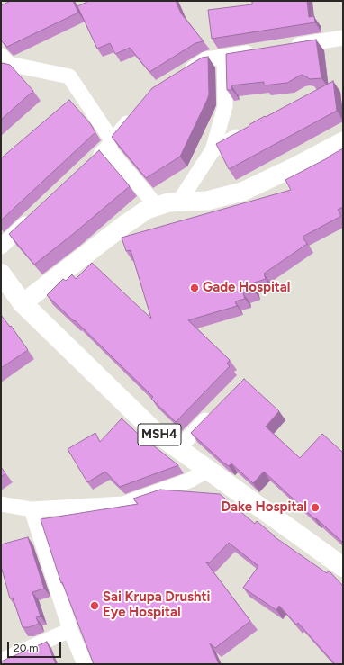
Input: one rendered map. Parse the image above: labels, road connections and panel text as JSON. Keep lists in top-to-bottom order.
{
  "streets": {
    "main road": ["MSH4"]
  },
  "places": ["Gade Hospital", "Dake Hospital", "Sai Krupa Drushti Eye Hospital"],
  "scale_bar": "20 m"
}
